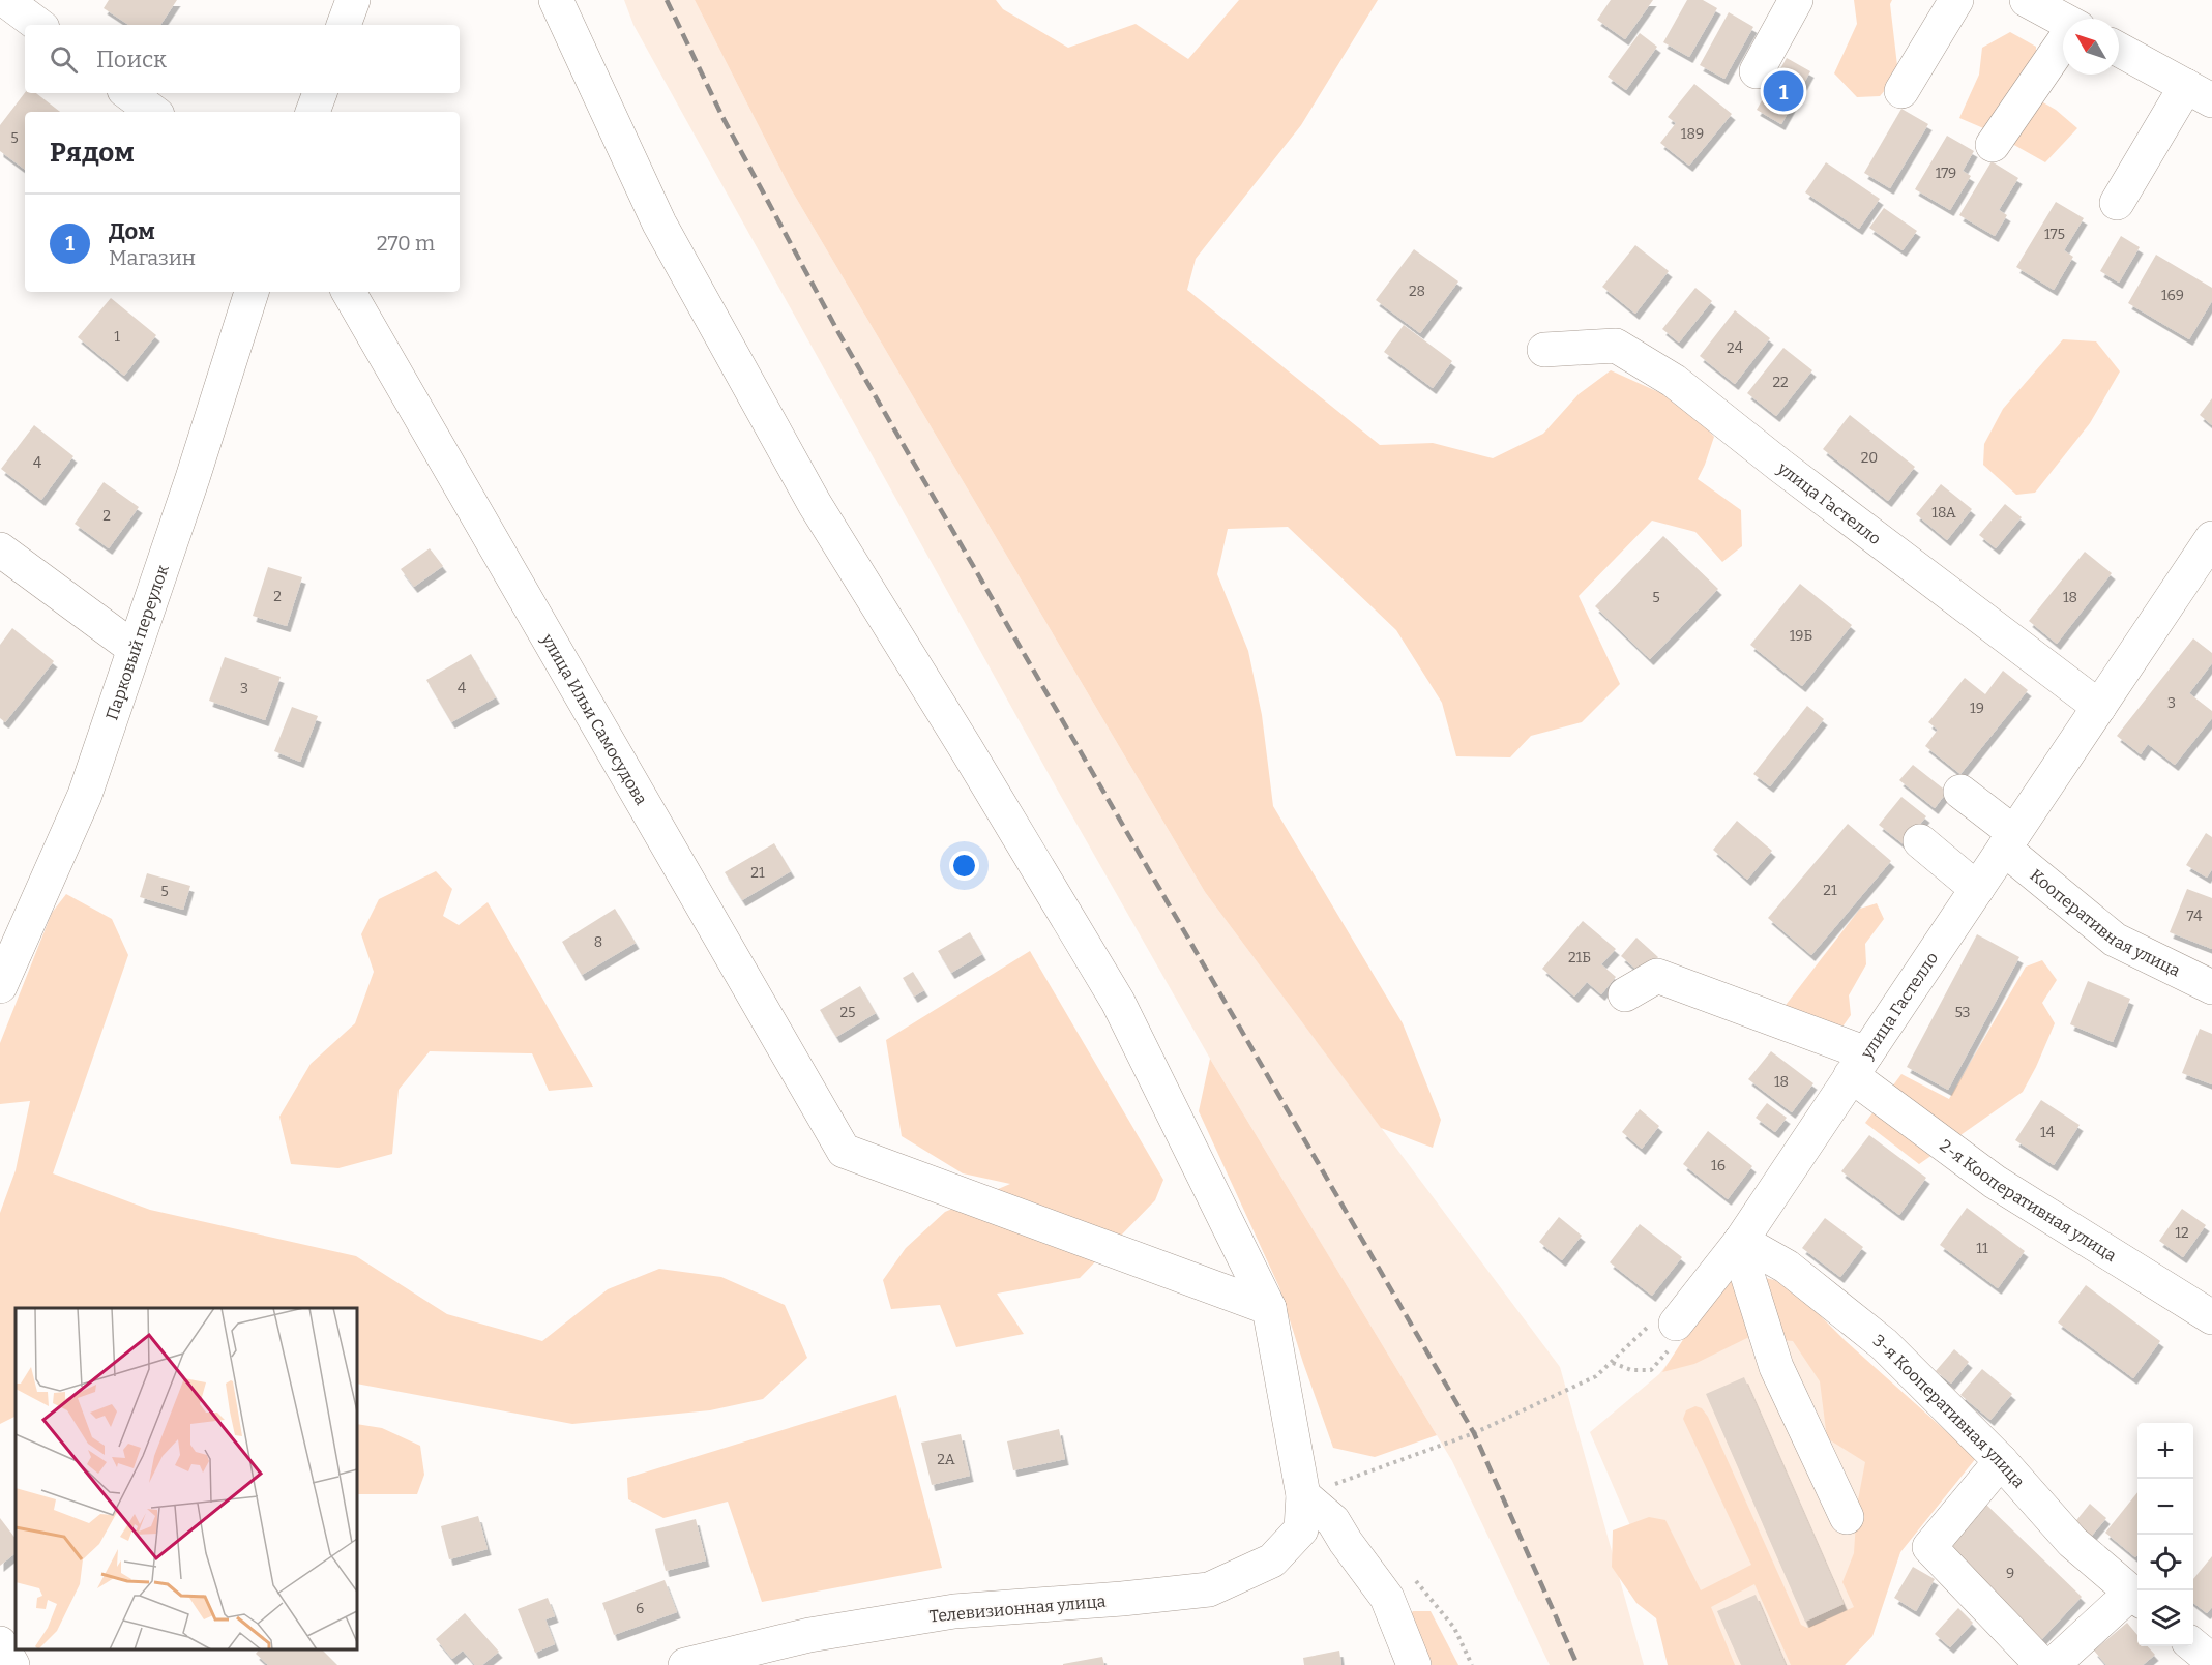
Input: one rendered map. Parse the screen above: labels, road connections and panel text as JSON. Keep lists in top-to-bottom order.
{
  "streets": {
    "street": [
      "улица Гастелло",
      "Парковый переулок",
      "улица Ильи Самосудова",
      "Кооперативная улица",
      "2-я Кооперативная улица",
      "3-я Кооперативная улица",
      "Телевизионная улица"
    ]
  },
  "crossings": [
    ["улица Гастелло", "Кооперативная улица"],
    ["улица Гастелло", "2-я Кооперативная улица"],
    ["улица Гастелло", "3-я Кооперативная улица"],
    ["улица Ильи Самосудова", "Телевизионная улица"]
  ],
  "house_numbers": [
    "189",
    "5",
    "179",
    "175",
    "28",
    "169",
    "1",
    "24",
    "22",
    "20",
    "4",
    "18А",
    "2",
    "2",
    "5",
    "18",
    "19Б",
    "3",
    "4",
    "3",
    "19",
    "21",
    "21",
    "5",
    "74",
    "8",
    "21Б",
    "25",
    "53",
    "18",
    "14",
    "16",
    "12",
    "11",
    "2А",
    "9",
    "6"
  ],
  "north": "top left",
  "page": {
    "search": "Поиск",
    "pins": "1",
    "heading": "Рядом",
    "list": [
      {
        "mark": "1",
        "name": "Дом",
        "note": "Магазин",
        "value": "270 m"
      }
    ],
    "map_buttons": ["+", "−"]
  }
}
